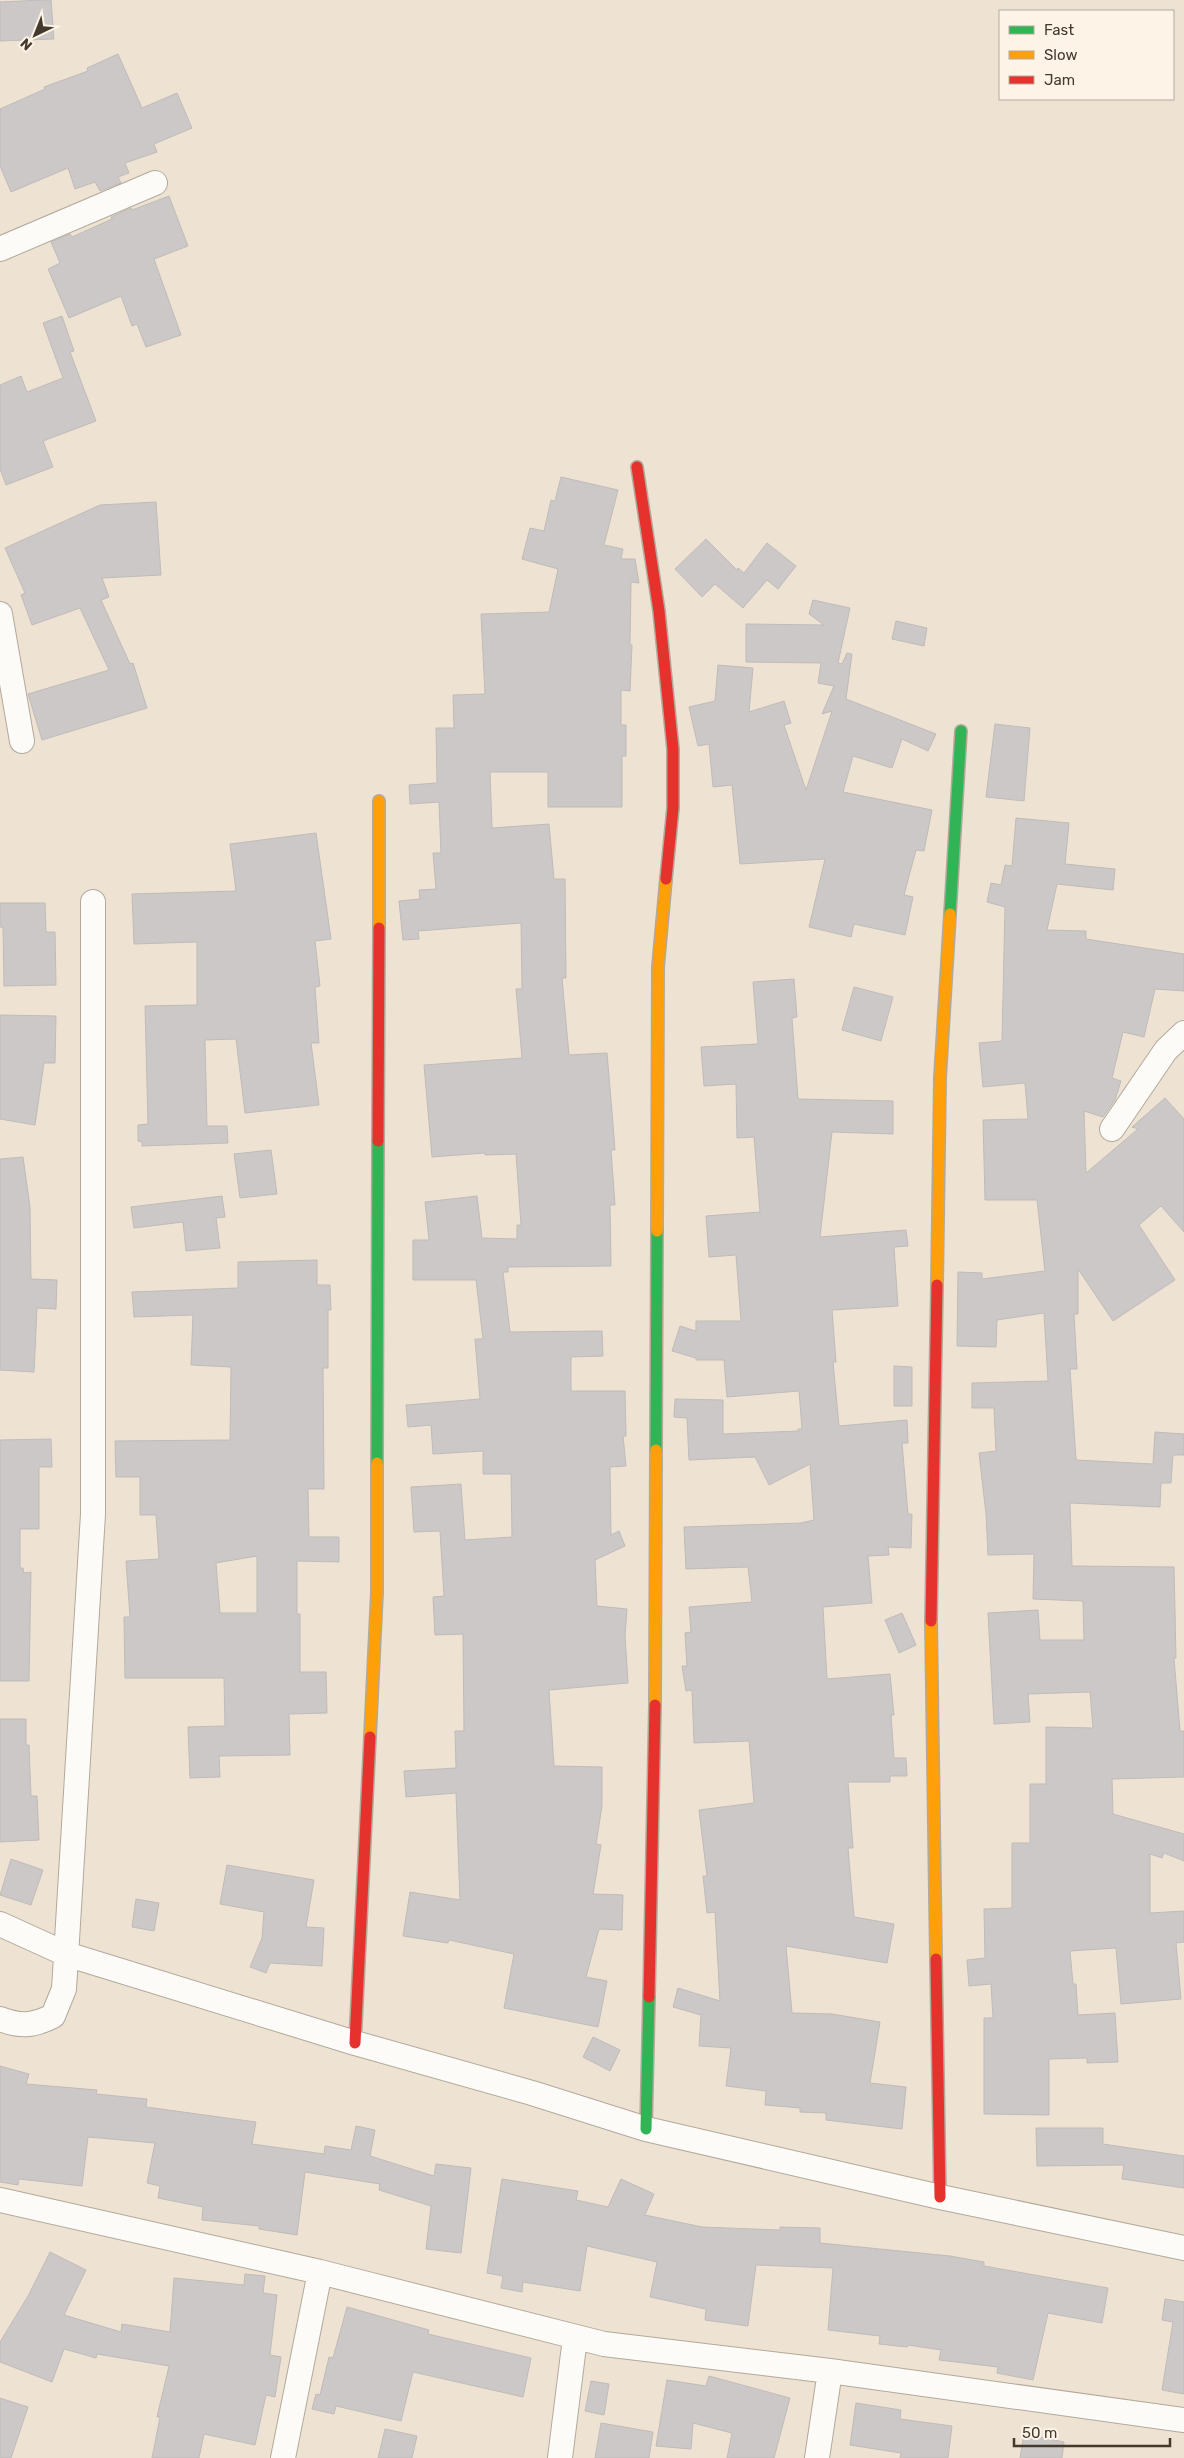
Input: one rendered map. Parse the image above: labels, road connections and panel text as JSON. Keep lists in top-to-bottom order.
{
  "legend": ["Fast", "Slow", "Jam"],
  "scale_bar": "50 m",
  "north": "bottom left"
}
